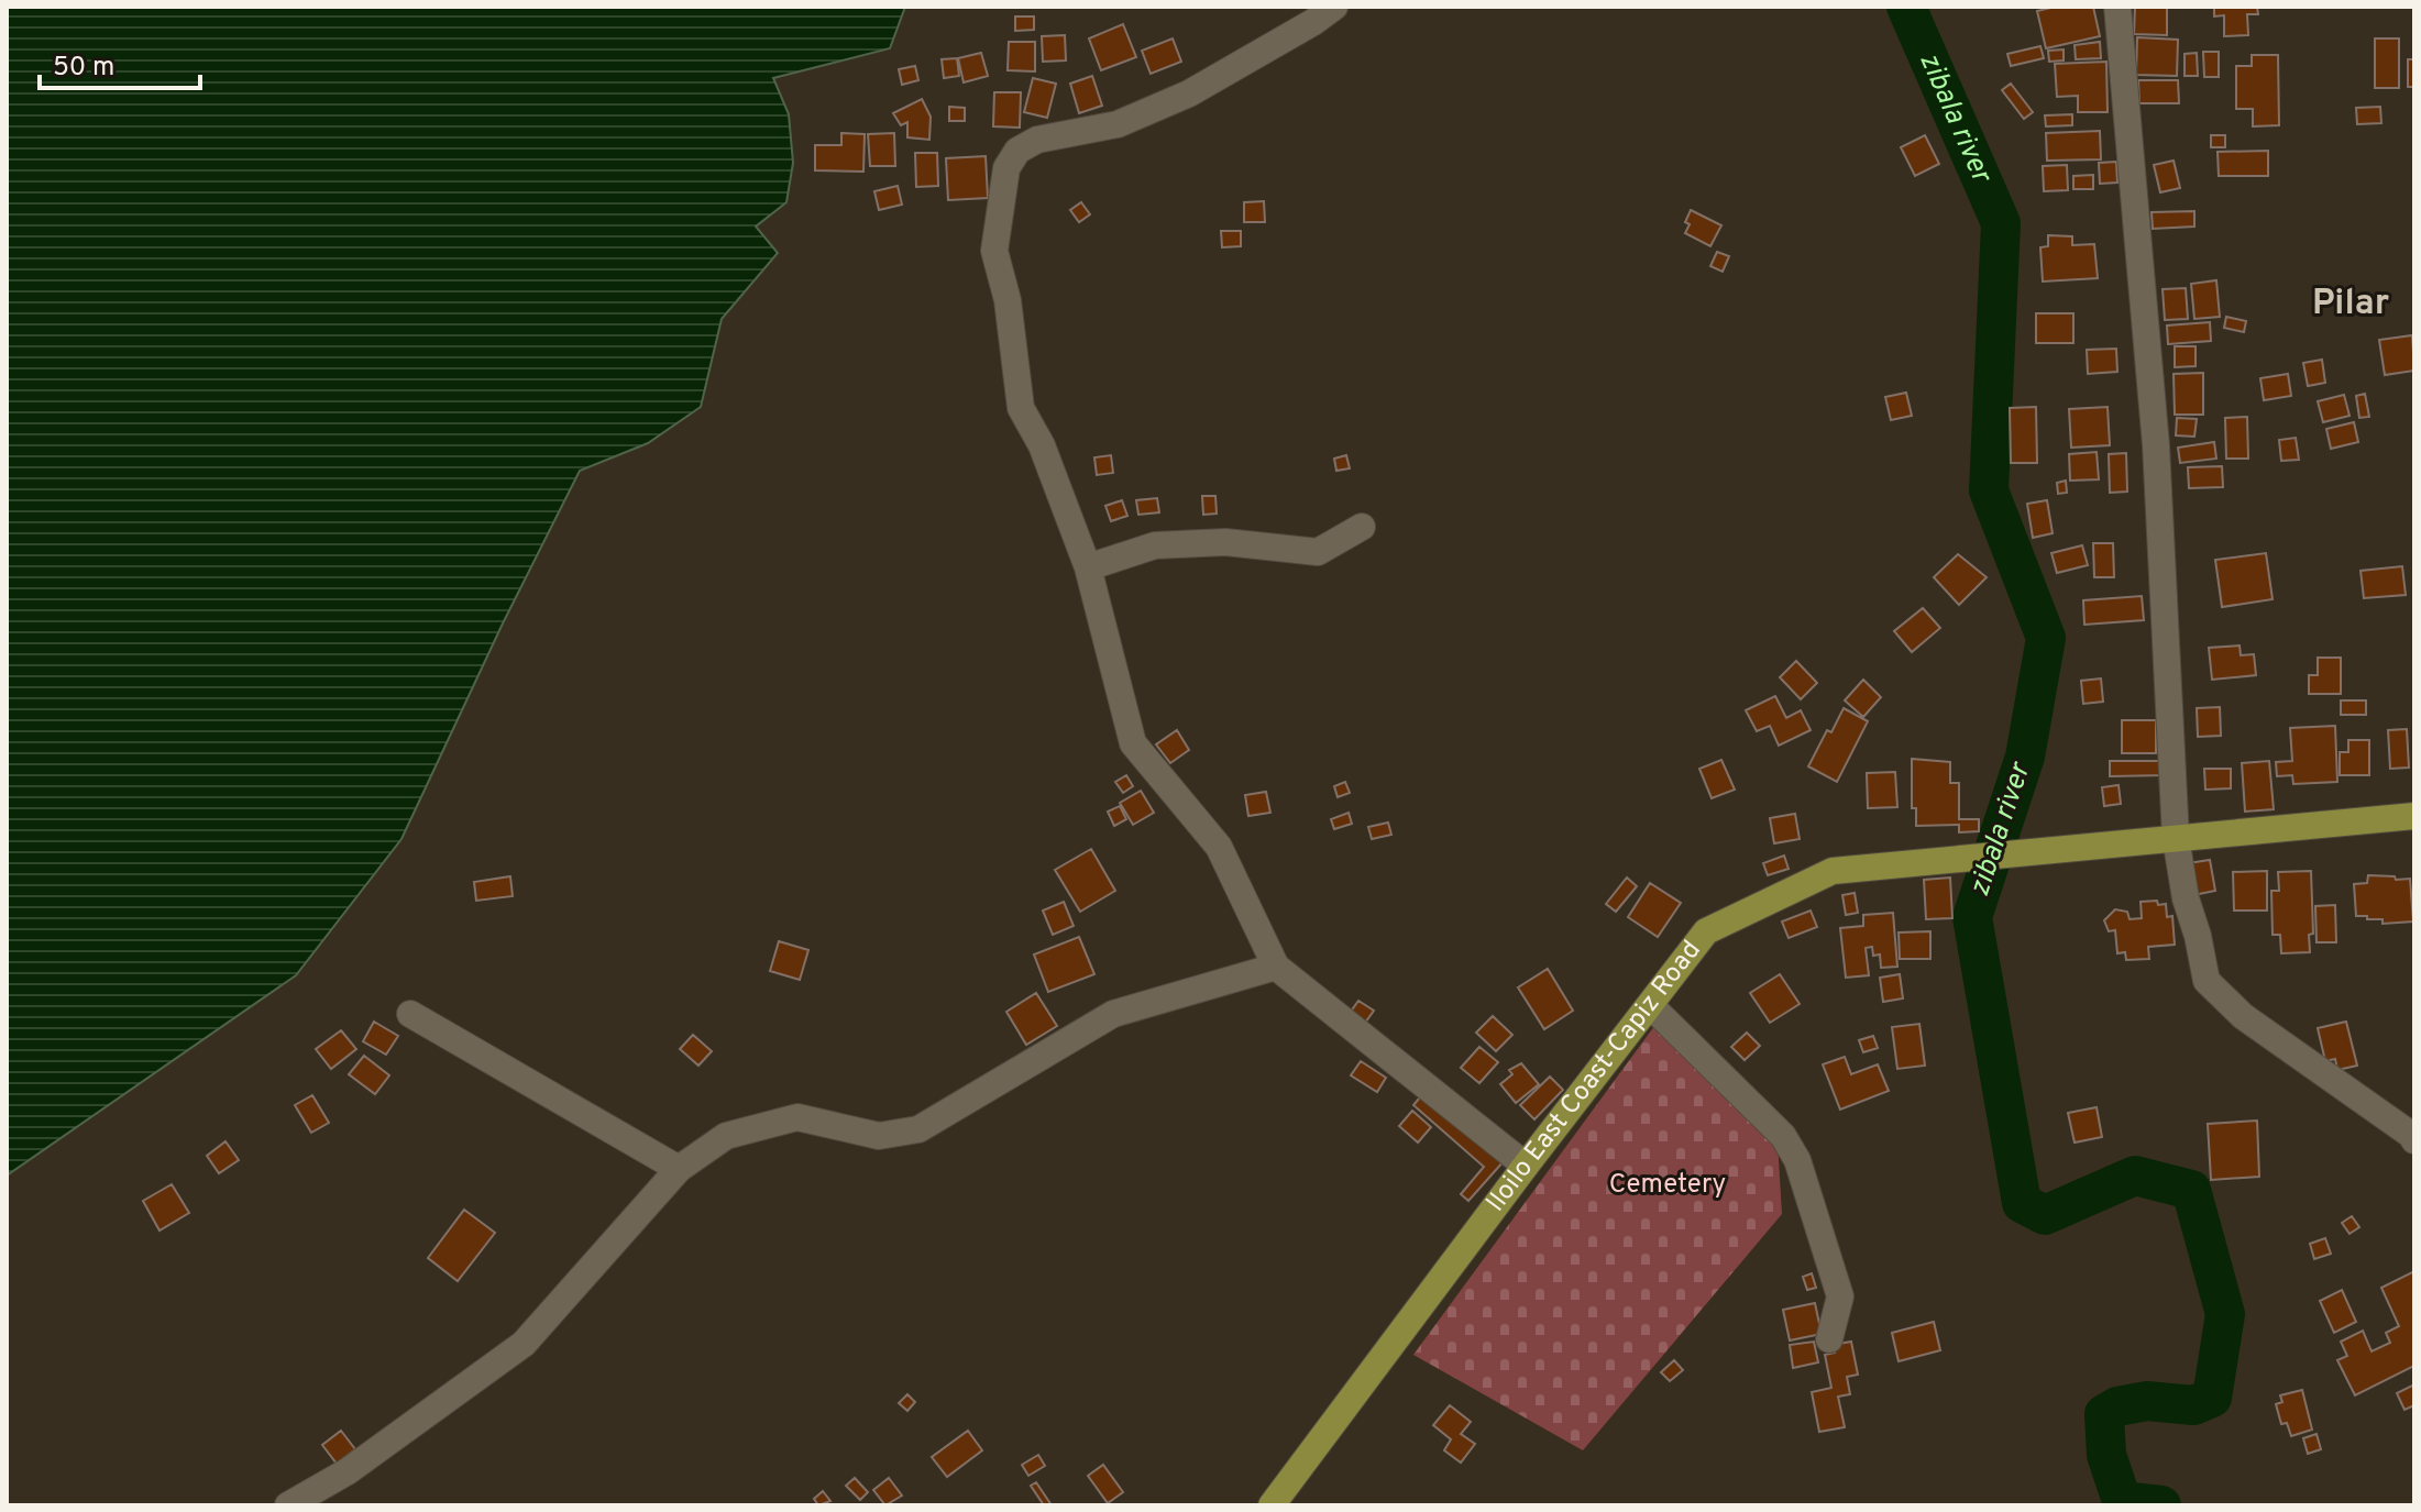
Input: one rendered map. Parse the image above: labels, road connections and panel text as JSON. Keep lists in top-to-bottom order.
{
  "streets": {
    "main road": ["Iloilo East Coast-Capiz Road"]
  },
  "districts": ["Pilar"],
  "water": ["zibala river"],
  "parks": ["Cemetery"],
  "scale_bar": "50 m"
}
